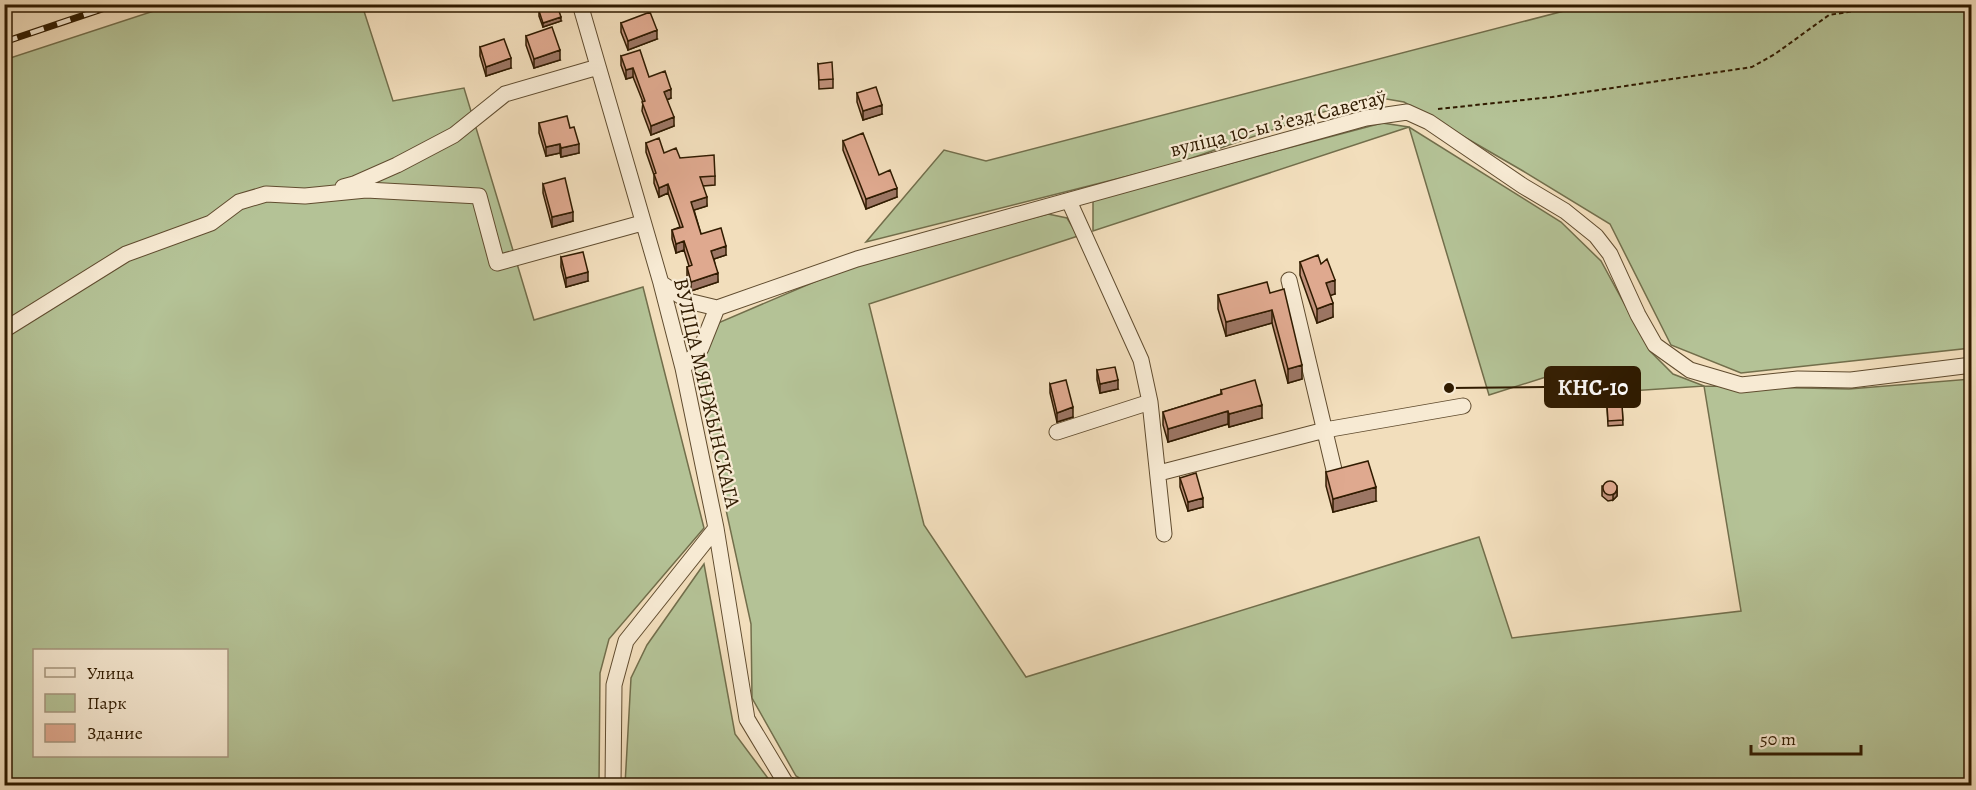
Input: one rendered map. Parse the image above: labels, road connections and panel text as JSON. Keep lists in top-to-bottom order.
{
  "streets": {
    "street": ["вуліца 10-ы зʼезд Саветаў", "ВУЛІЦА МЯНЖЫНСКАГА"]
  },
  "places": ["КНС-10"],
  "legend": ["Улица", "Парк", "Здание"],
  "scale_bar": "50 m"
}
